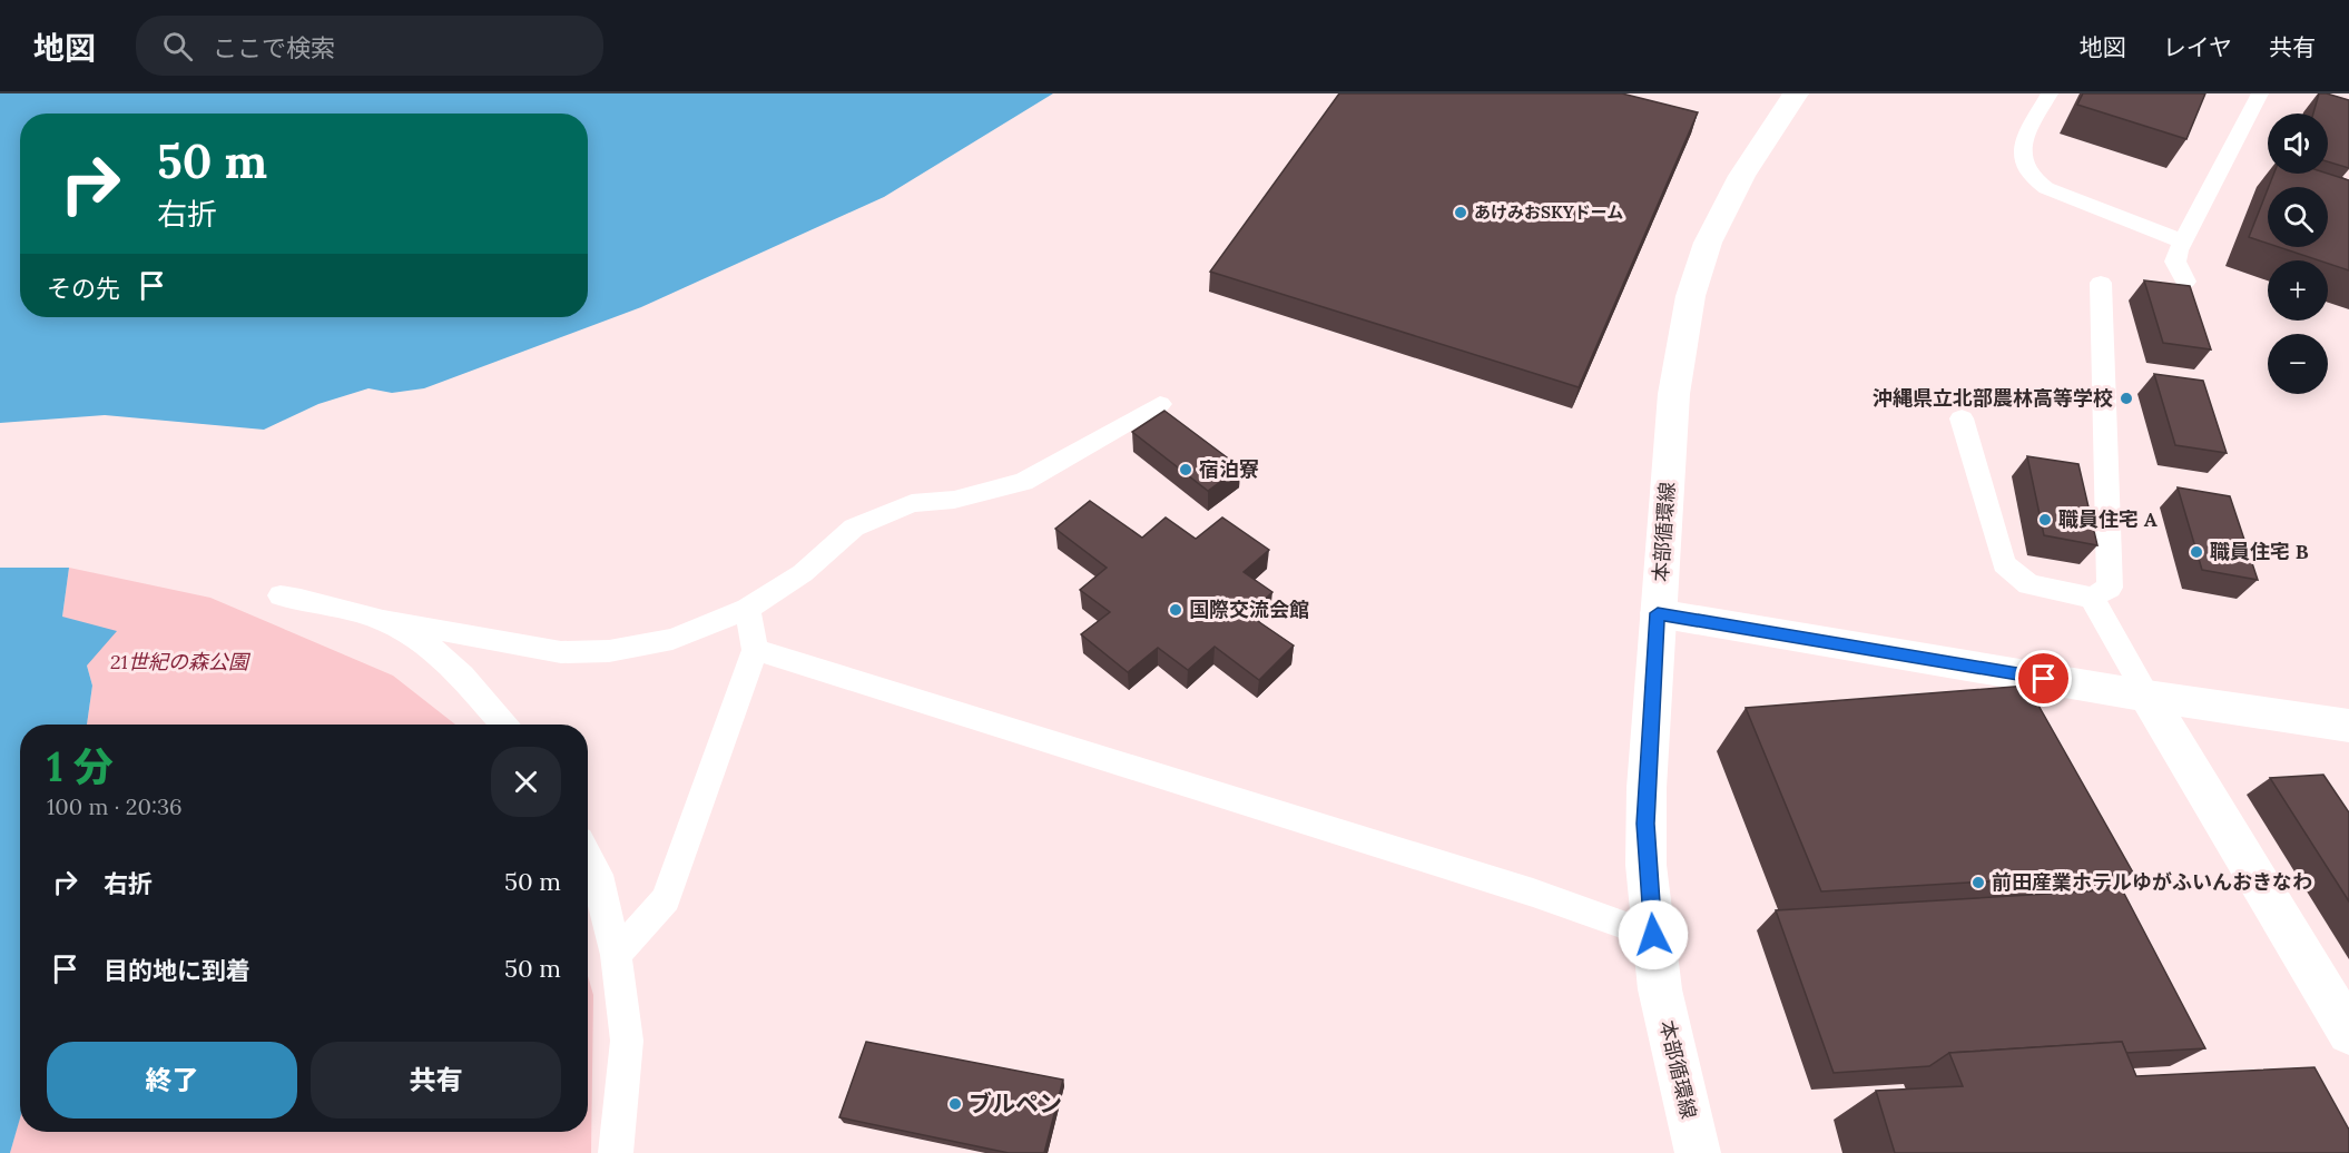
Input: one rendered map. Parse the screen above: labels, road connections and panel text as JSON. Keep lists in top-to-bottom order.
{
  "streets": {
    "main road": ["本部循環線"]
  },
  "parks": ["21世紀の森公園"],
  "places": [
    "あけみおSKYドーム",
    "沖縄県立北部農林高等学校",
    "宿泊寮",
    "職員住宅 A",
    "職員住宅 B",
    "国際交流会館",
    "前田産業ホテルゆがふいんおきなわ",
    "ブルペン"
  ],
  "page": {
    "header": "地図",
    "search": "ここで検索",
    "nav": ["地図", "レイヤ", "共有"],
    "map_buttons": ["+", "−"],
    "turn": ["50 m", "右折"],
    "then": "その先",
    "heading": ["1 分", "100 m · 20:36"],
    "list": [
      {
        "name": "右折",
        "value": "50 m"
      },
      {
        "name": "目的地に到着",
        "value": "50 m"
      }
    ],
    "buttons": ["終了", "共有"]
  }
}
